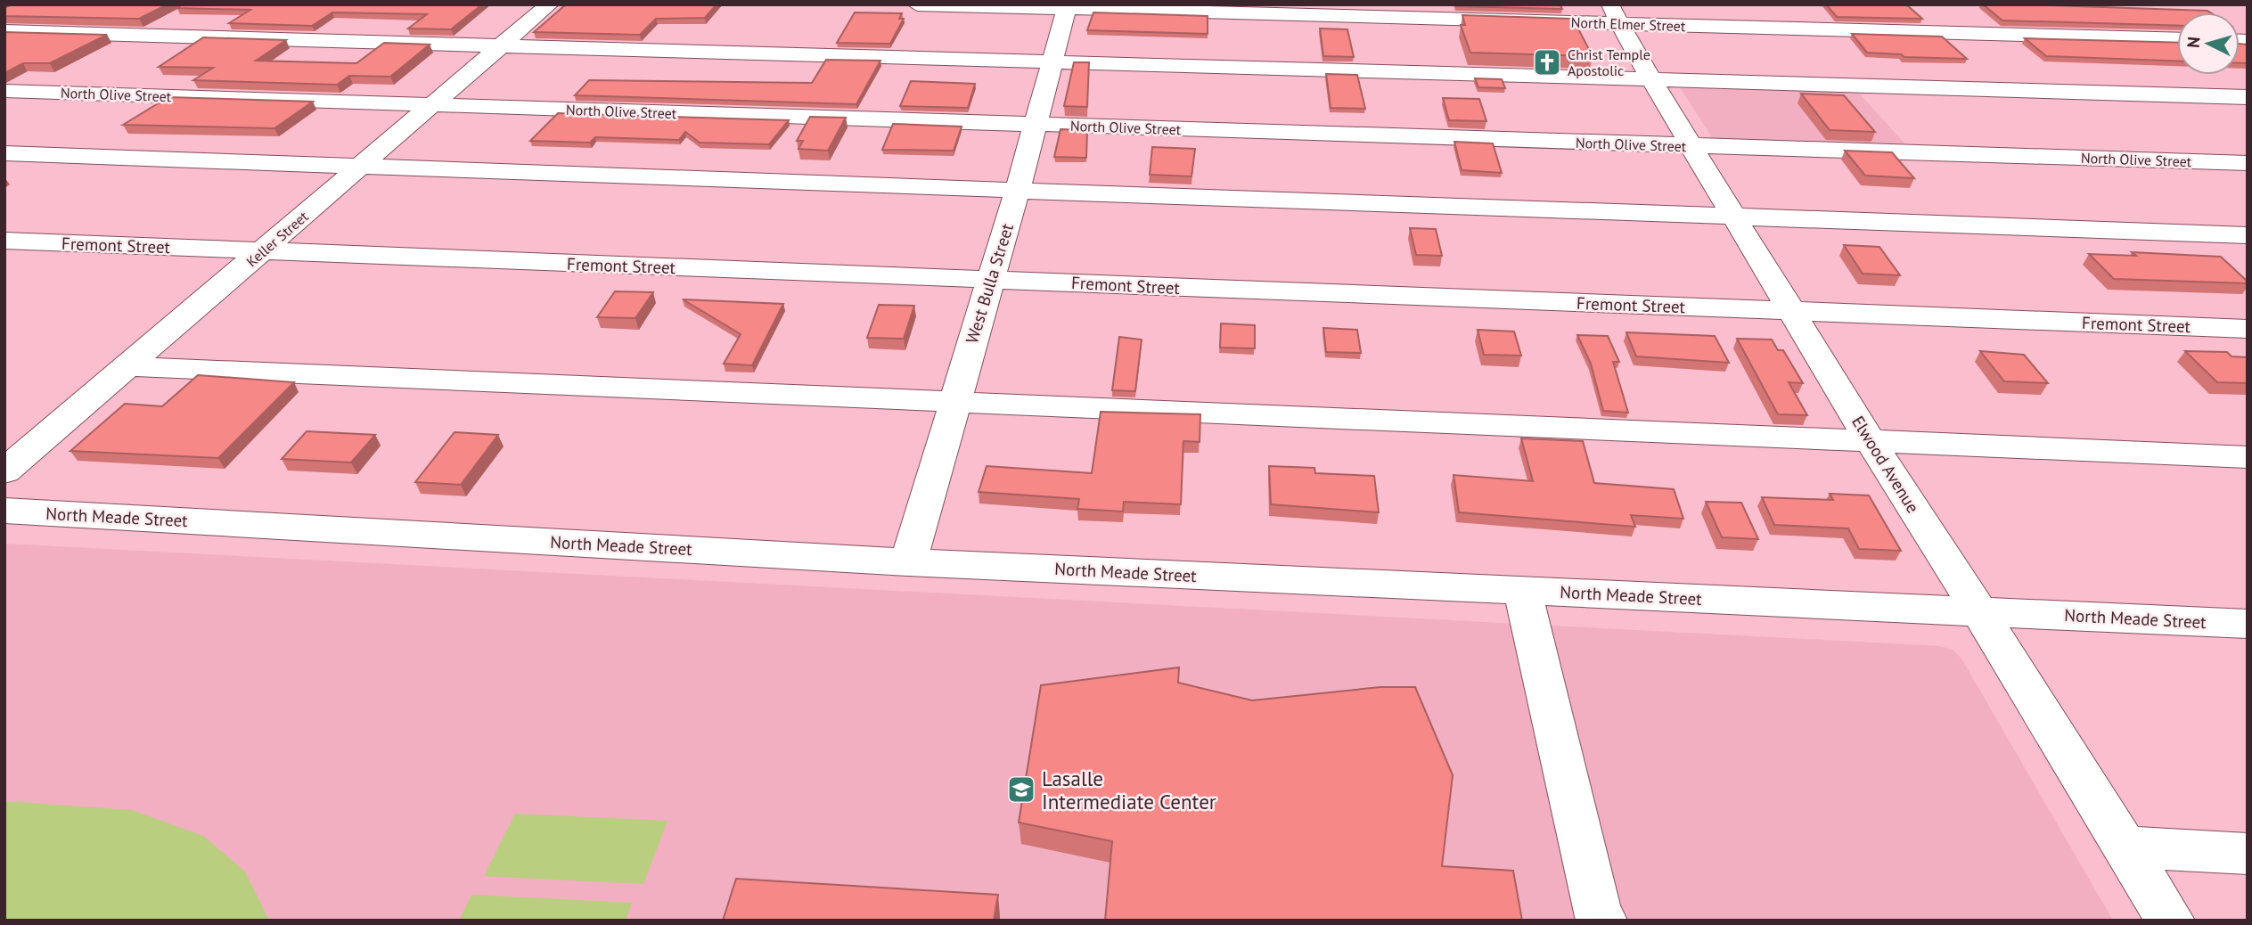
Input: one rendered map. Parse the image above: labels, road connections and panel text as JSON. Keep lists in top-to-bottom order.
{
  "streets": {
    "street": [
      "North Elmer Street",
      "North Olive Street",
      "Keller Street",
      "Fremont Street",
      "West Bulla Street",
      "Elwood Avenue",
      "North Meade Street"
    ]
  },
  "crossings": [
    ["North Elmer Street", "West Bulla Street"],
    ["North Elmer Street", "Elwood Avenue"],
    ["North Olive Street", "Keller Street"],
    ["North Olive Street", "West Bulla Street"],
    ["North Olive Street", "Elwood Avenue"],
    ["Keller Street", "Fremont Street"],
    ["Fremont Street", "West Bulla Street"],
    ["Fremont Street", "Elwood Avenue"],
    ["West Bulla Street", "North Meade Street"],
    ["Elwood Avenue", "North Meade Street"]
  ],
  "places": {
    "church": ["Christ Temple Apostolic"],
    "school or university": ["Lasalle Intermediate Center"]
  },
  "north": "left"
}
